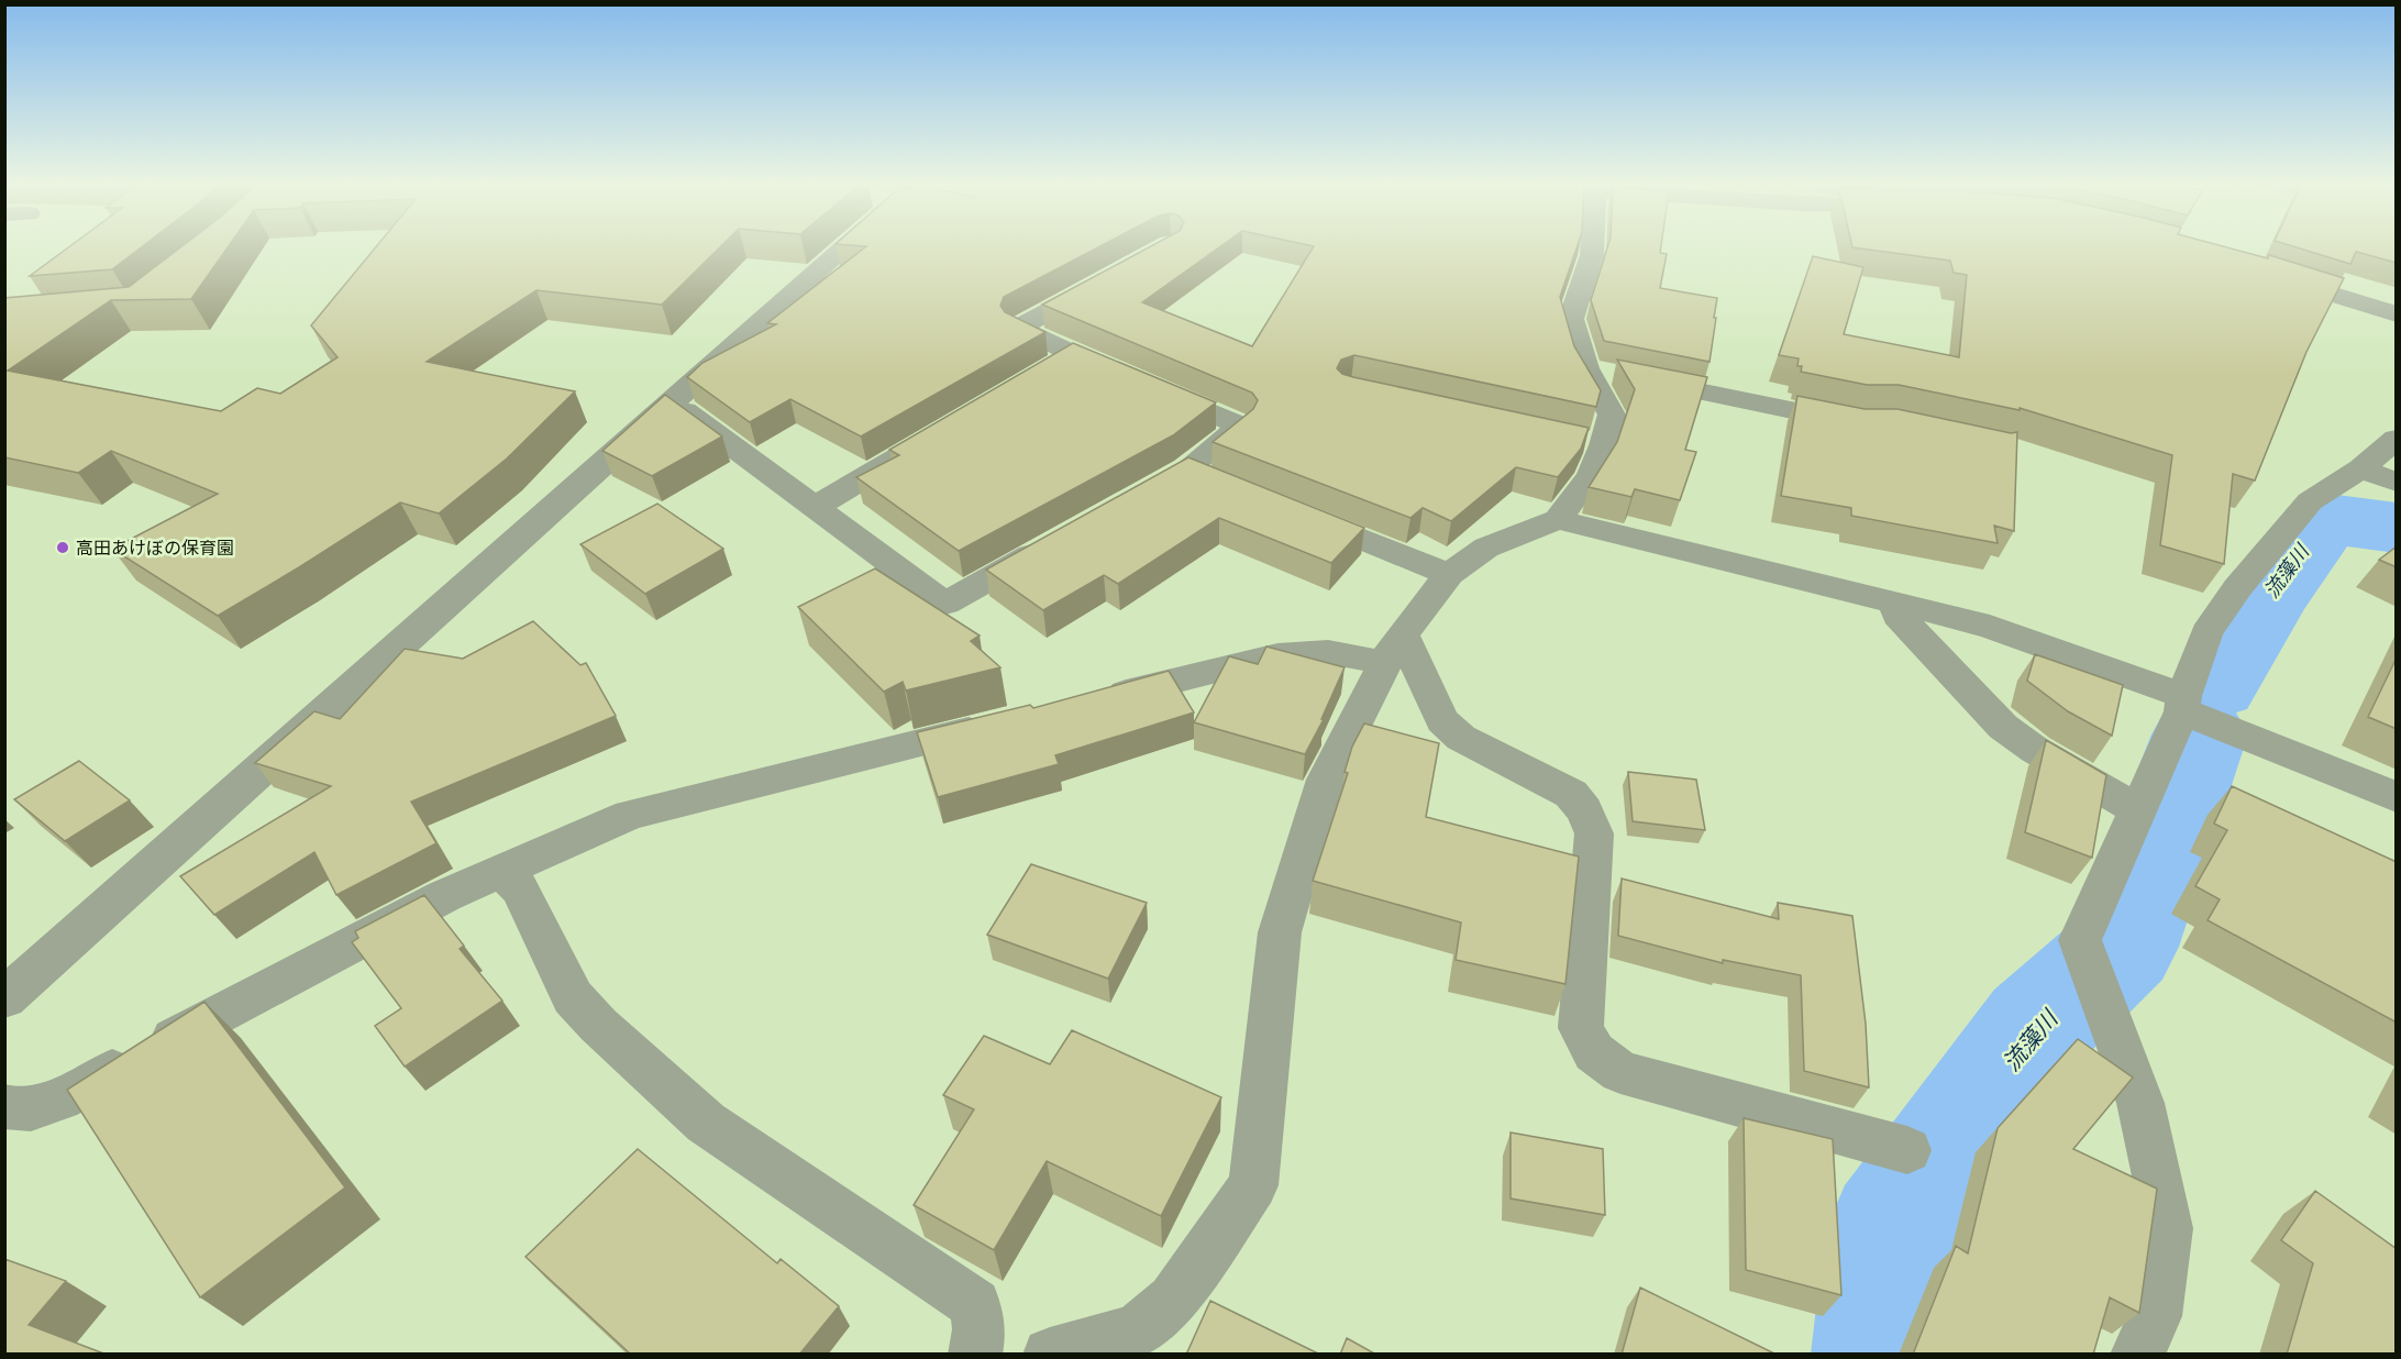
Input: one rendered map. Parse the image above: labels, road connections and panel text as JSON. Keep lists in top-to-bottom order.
{
  "water": ["流藻川"],
  "places": ["高田あけぼの保育園"]
}
